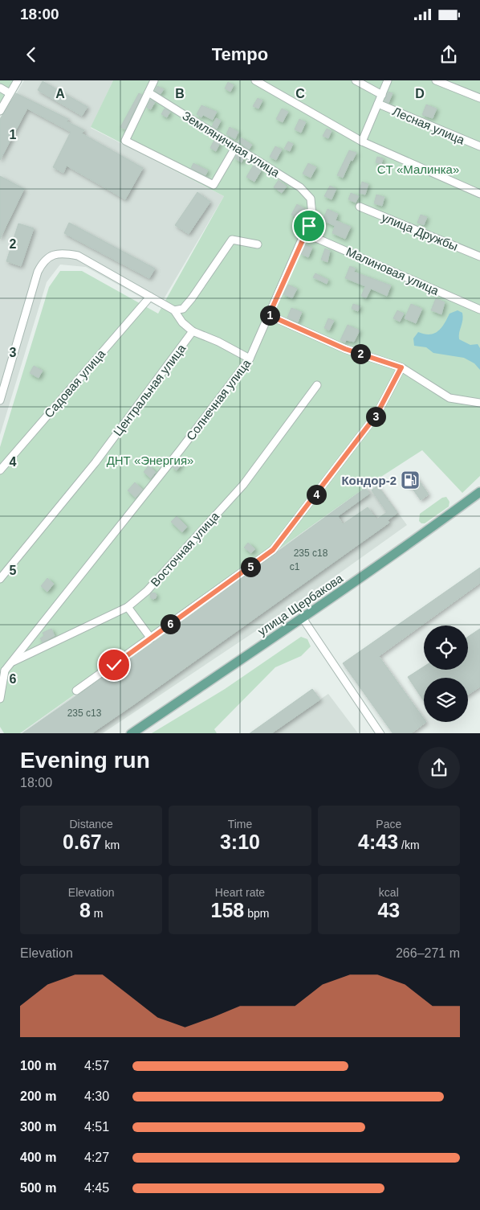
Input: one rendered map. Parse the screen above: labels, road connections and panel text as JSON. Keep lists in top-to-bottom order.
{
  "streets": {
    "main road": ["улица Щербакова"],
    "street": [
      "Лесная улица",
      "Земляничная улица",
      "улица Дружбы",
      "Малиновая улица",
      "Садовая улица",
      "Центральная улица",
      "Солнечная улица",
      "Восточная улица"
    ]
  },
  "crossings": [
    ["Земляничная улица", "Солнечная улица"],
    ["Малиновая улица", "Солнечная улица"],
    ["Солнечная улица", "Восточная улица"]
  ],
  "parks": ["CТ «Малинка»", "ДНТ «Энергия»"],
  "places": {
    "fuel station": ["Кондор-2"]
  },
  "house_numbers": ["235 с18", "с1", "235 с13"],
  "page": {
    "status": "18:00",
    "header": "Tempo",
    "pins": [
      "1",
      "2",
      "3",
      "4",
      "5",
      "6"
    ],
    "heading": ["Evening run", "18:00"],
    "stats": [
      ["Distance", "0.67 km"],
      ["Time", "3:10"],
      ["Pace", "4:43 /km"],
      ["Elevation", "8 m"],
      ["Heart rate", "158 bpm"],
      ["kcal", "43"]
    ],
    "chart": ["Elevation", "266–271 m"],
    "list": [
      {
        "name": "100 m",
        "note": "4:57"
      },
      {
        "name": "200 m",
        "note": "4:30"
      },
      {
        "name": "300 m",
        "note": "4:51"
      },
      {
        "name": "400 m",
        "note": "4:27"
      },
      {
        "name": "500 m",
        "note": "4:45"
      }
    ]
  },
  "grid": {
    "columns": [
      "A",
      "B",
      "C",
      "D"
    ],
    "rows": [
      "1",
      "2",
      "3",
      "4",
      "5",
      "6"
    ]
  }
}
